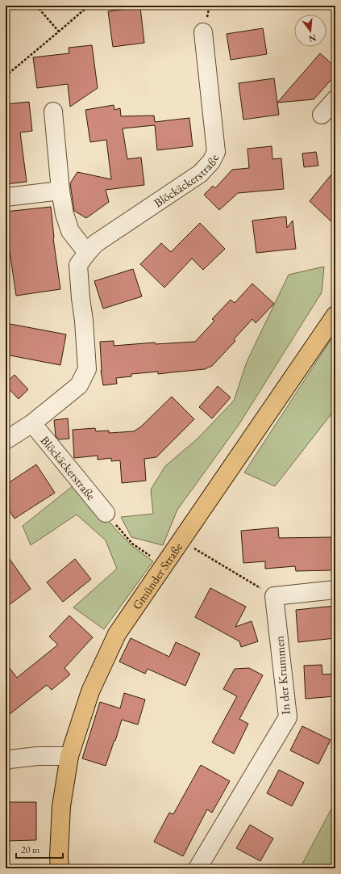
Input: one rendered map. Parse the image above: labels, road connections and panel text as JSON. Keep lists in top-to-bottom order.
{
  "streets": {
    "main road": ["Gmünder Straße"],
    "street": ["Blöckäckerstraße", "In der Krummen"]
  },
  "scale_bar": "20 m",
  "north": "bottom"
}
